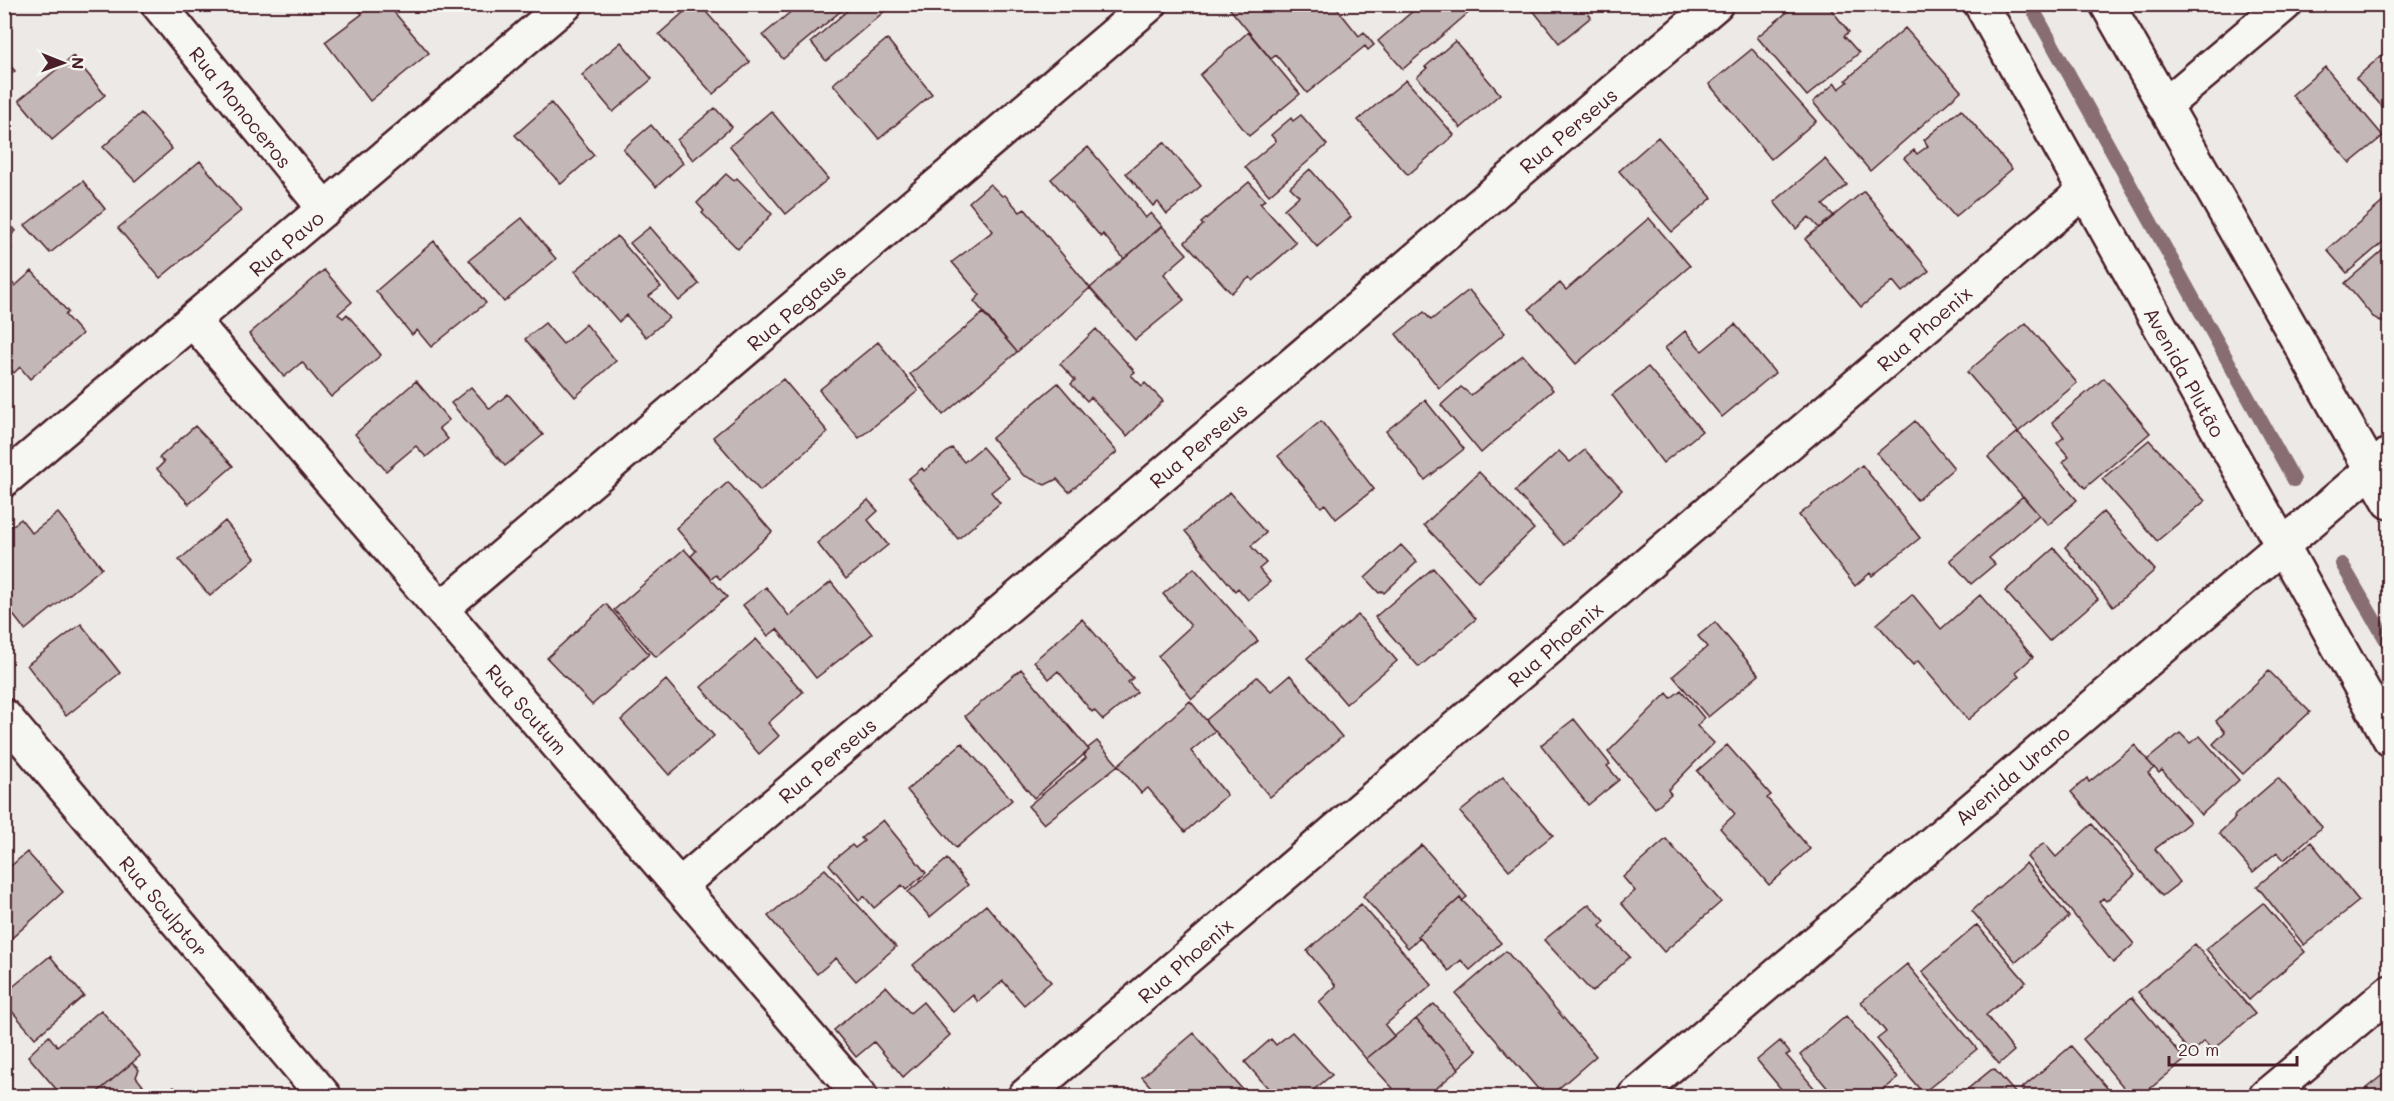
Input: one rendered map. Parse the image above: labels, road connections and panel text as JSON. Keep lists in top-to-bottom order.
{
  "streets": {
    "street": [
      "Rua Monoceros",
      "Rua Perseus",
      "Rua Pavo",
      "Rua Pegasus",
      "Rua Phoenix",
      "Avenida Plutão",
      "Rua Scutum",
      "Avenida Urano",
      "Rua Sculptor"
    ]
  },
  "crossings": [
    ["Rua Monoceros", "Rua Pavo"],
    ["Rua Perseus", "Rua Scutum"],
    ["Rua Pavo", "Rua Scutum"],
    ["Rua Pegasus", "Rua Scutum"],
    ["Rua Phoenix", "Avenida Plutão"],
    ["Avenida Plutão", "Avenida Urano"]
  ],
  "scale_bar": "20 m",
  "north": "right"
}
